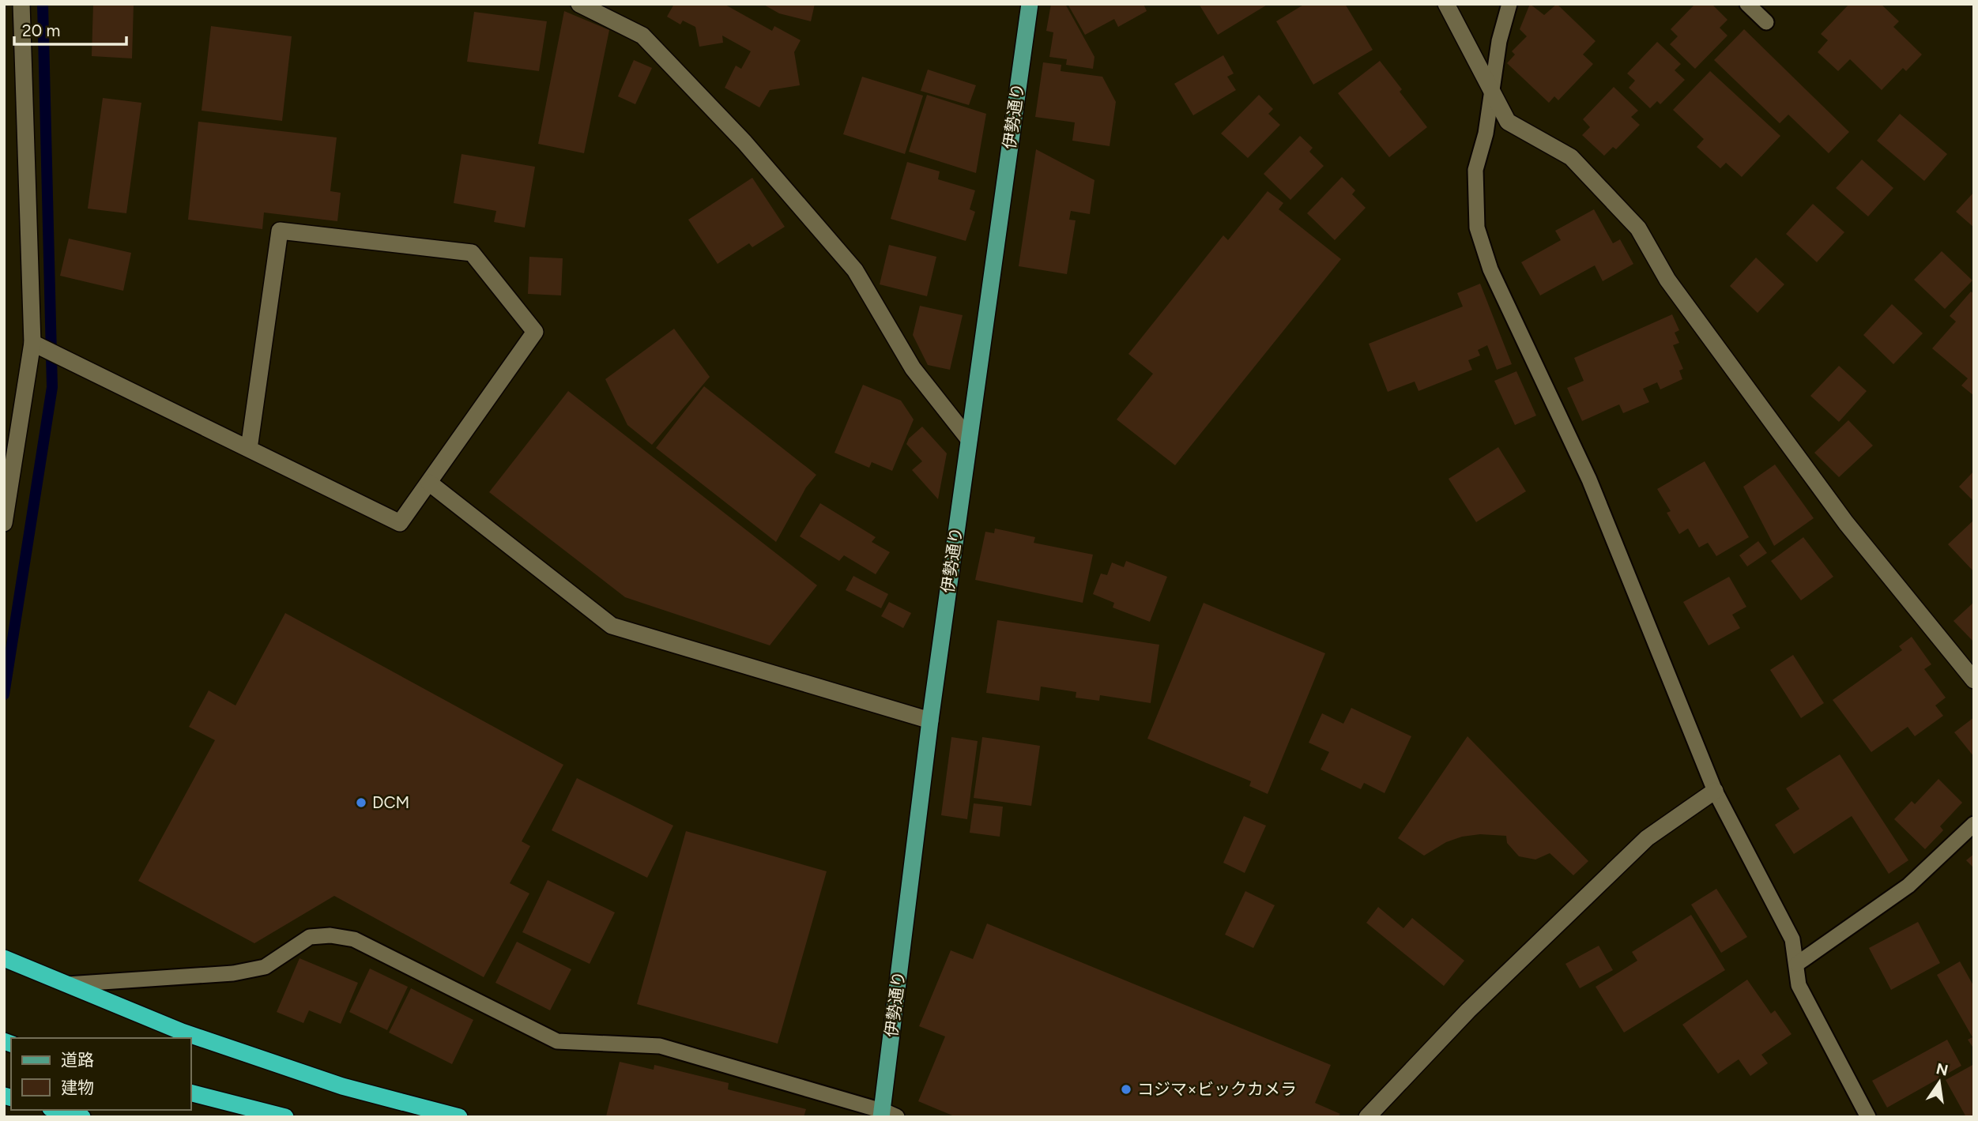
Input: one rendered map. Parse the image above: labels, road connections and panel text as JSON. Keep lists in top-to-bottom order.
{
  "streets": {
    "main road": ["伊勢通り"]
  },
  "places": ["DCM", "コジマ×ビックカメラ"],
  "legend": ["道路", "建物"],
  "scale_bar": "20 m",
  "north": "top"
}
